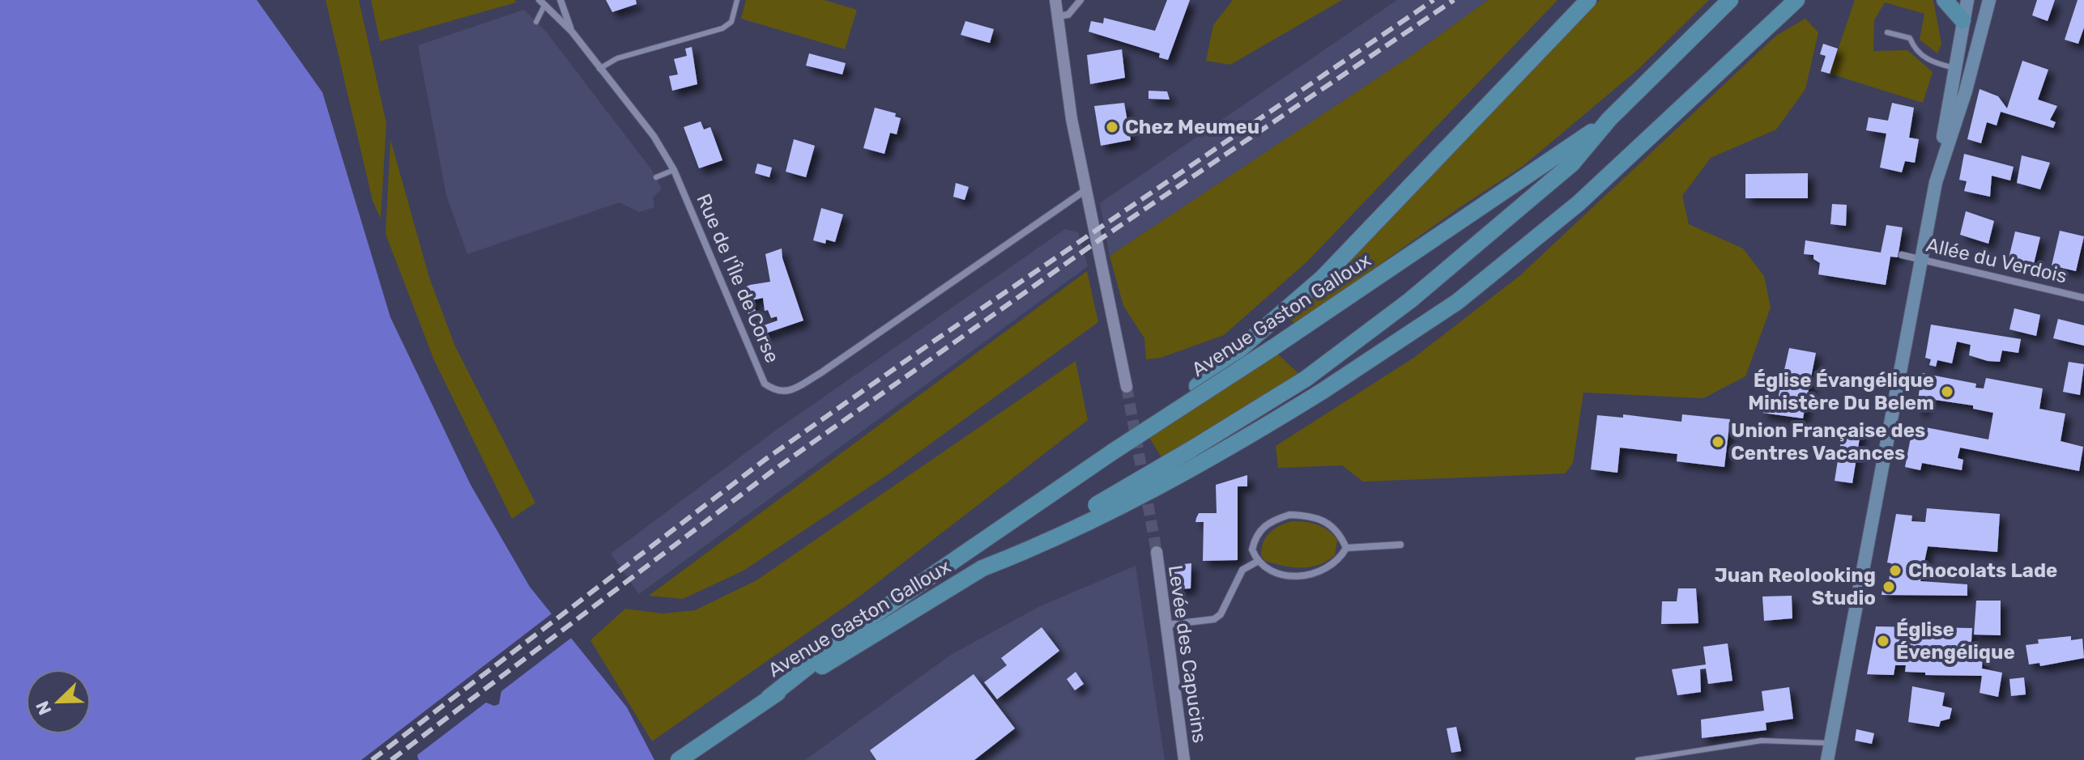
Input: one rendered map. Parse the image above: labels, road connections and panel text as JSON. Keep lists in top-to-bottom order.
{
  "streets": {
    "main road": ["Avenue Gaston Galloux"],
    "street": ["Allée du Verdois", "Rue de l'Île de Corse", "Levée des Capucins"]
  },
  "places": [
    "Chez Meumeu",
    "Église Évangélique Ministère Du Belem",
    "Union Française des Centres Vacances",
    "Chocolats Lade",
    "Juan Reolooking Studio",
    "Église Évengélique"
  ],
  "north": "bottom left"
}
